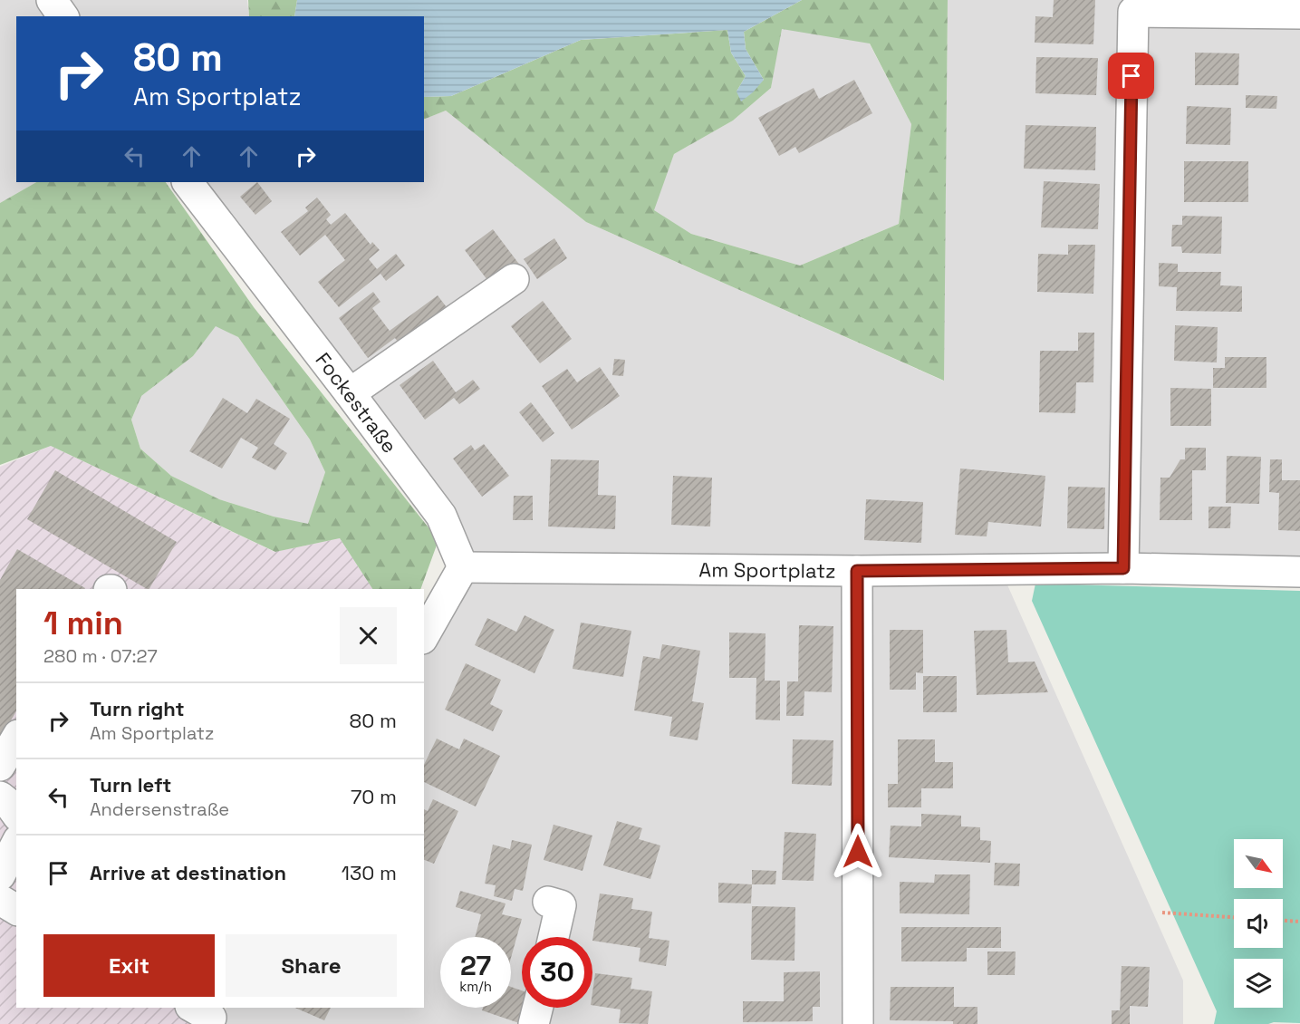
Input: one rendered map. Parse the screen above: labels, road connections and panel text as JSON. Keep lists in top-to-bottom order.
{
  "streets": {
    "street": ["Fockestraße", "Am Sportplatz"]
  },
  "crossings": [
    ["Fockestraße", "Am Sportplatz"]
  ],
  "north": "bottom right",
  "page": {
    "turn": ["80 m", "Am Sportplatz"],
    "heading": ["1 min", "280 m · 07:27"],
    "list": [
      {
        "name": "Turn right",
        "note": "Am Sportplatz",
        "value": "80 m"
      },
      {
        "name": "Turn left",
        "note": "Andersenstraße",
        "value": "70 m"
      },
      {
        "name": "Arrive at destination",
        "value": "130 m"
      }
    ],
    "buttons": ["Exit", "Share"],
    "speed": "27 km/h",
    "limit": "30"
  }
}
